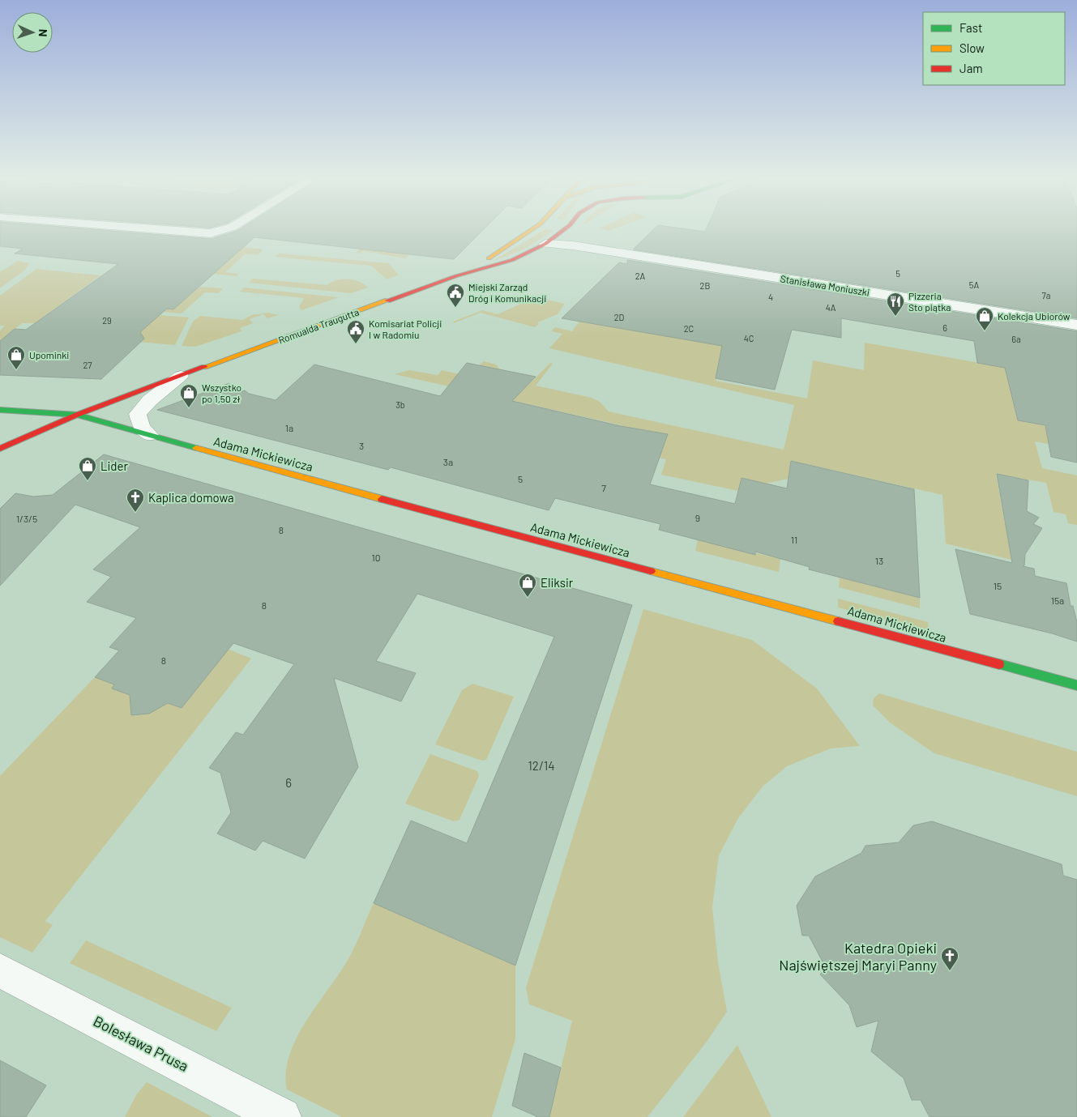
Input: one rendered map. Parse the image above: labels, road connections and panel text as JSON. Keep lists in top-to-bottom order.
{
  "streets": {
    "street": [
      "Stanisława Moniuszki",
      "Romualda Traugutta",
      "Adama Mickiewicza",
      "Bolesława Prusa"
    ]
  },
  "crossings": [
    ["Stanisława Moniuszki", "Romualda Traugutta"],
    ["Romualda Traugutta", "Adama Mickiewicza"]
  ],
  "places": {
    "public building": ["Miejski Zarząd Dróg i Komunikacji", "Komisariat Policji I w Radomiu"],
    "restaurant": ["Pizzeria Sto piątka"],
    "shop": [
      "Kolekcja Ubiorów",
      "Upominki",
      "Wszystko po 1,50 zł",
      "Lider",
      "Eliksir"
    ],
    "church": ["Kaplica domowa", "Katedra Opieki Najświętszej Maryi Panny"]
  },
  "house_numbers": [
    "5",
    "2A",
    "5A",
    "2B",
    "7a",
    "4",
    "4A",
    "2D",
    "29",
    "6",
    "2C",
    "4C",
    "6a",
    "27",
    "3b",
    "1a",
    "3",
    "3a",
    "5",
    "7",
    "9",
    "1/3/5",
    "8",
    "11",
    "10",
    "13",
    "15",
    "15a",
    "8",
    "8",
    "12/14",
    "6"
  ],
  "legend": ["Fast", "Slow", "Jam"],
  "north": "right"
}
